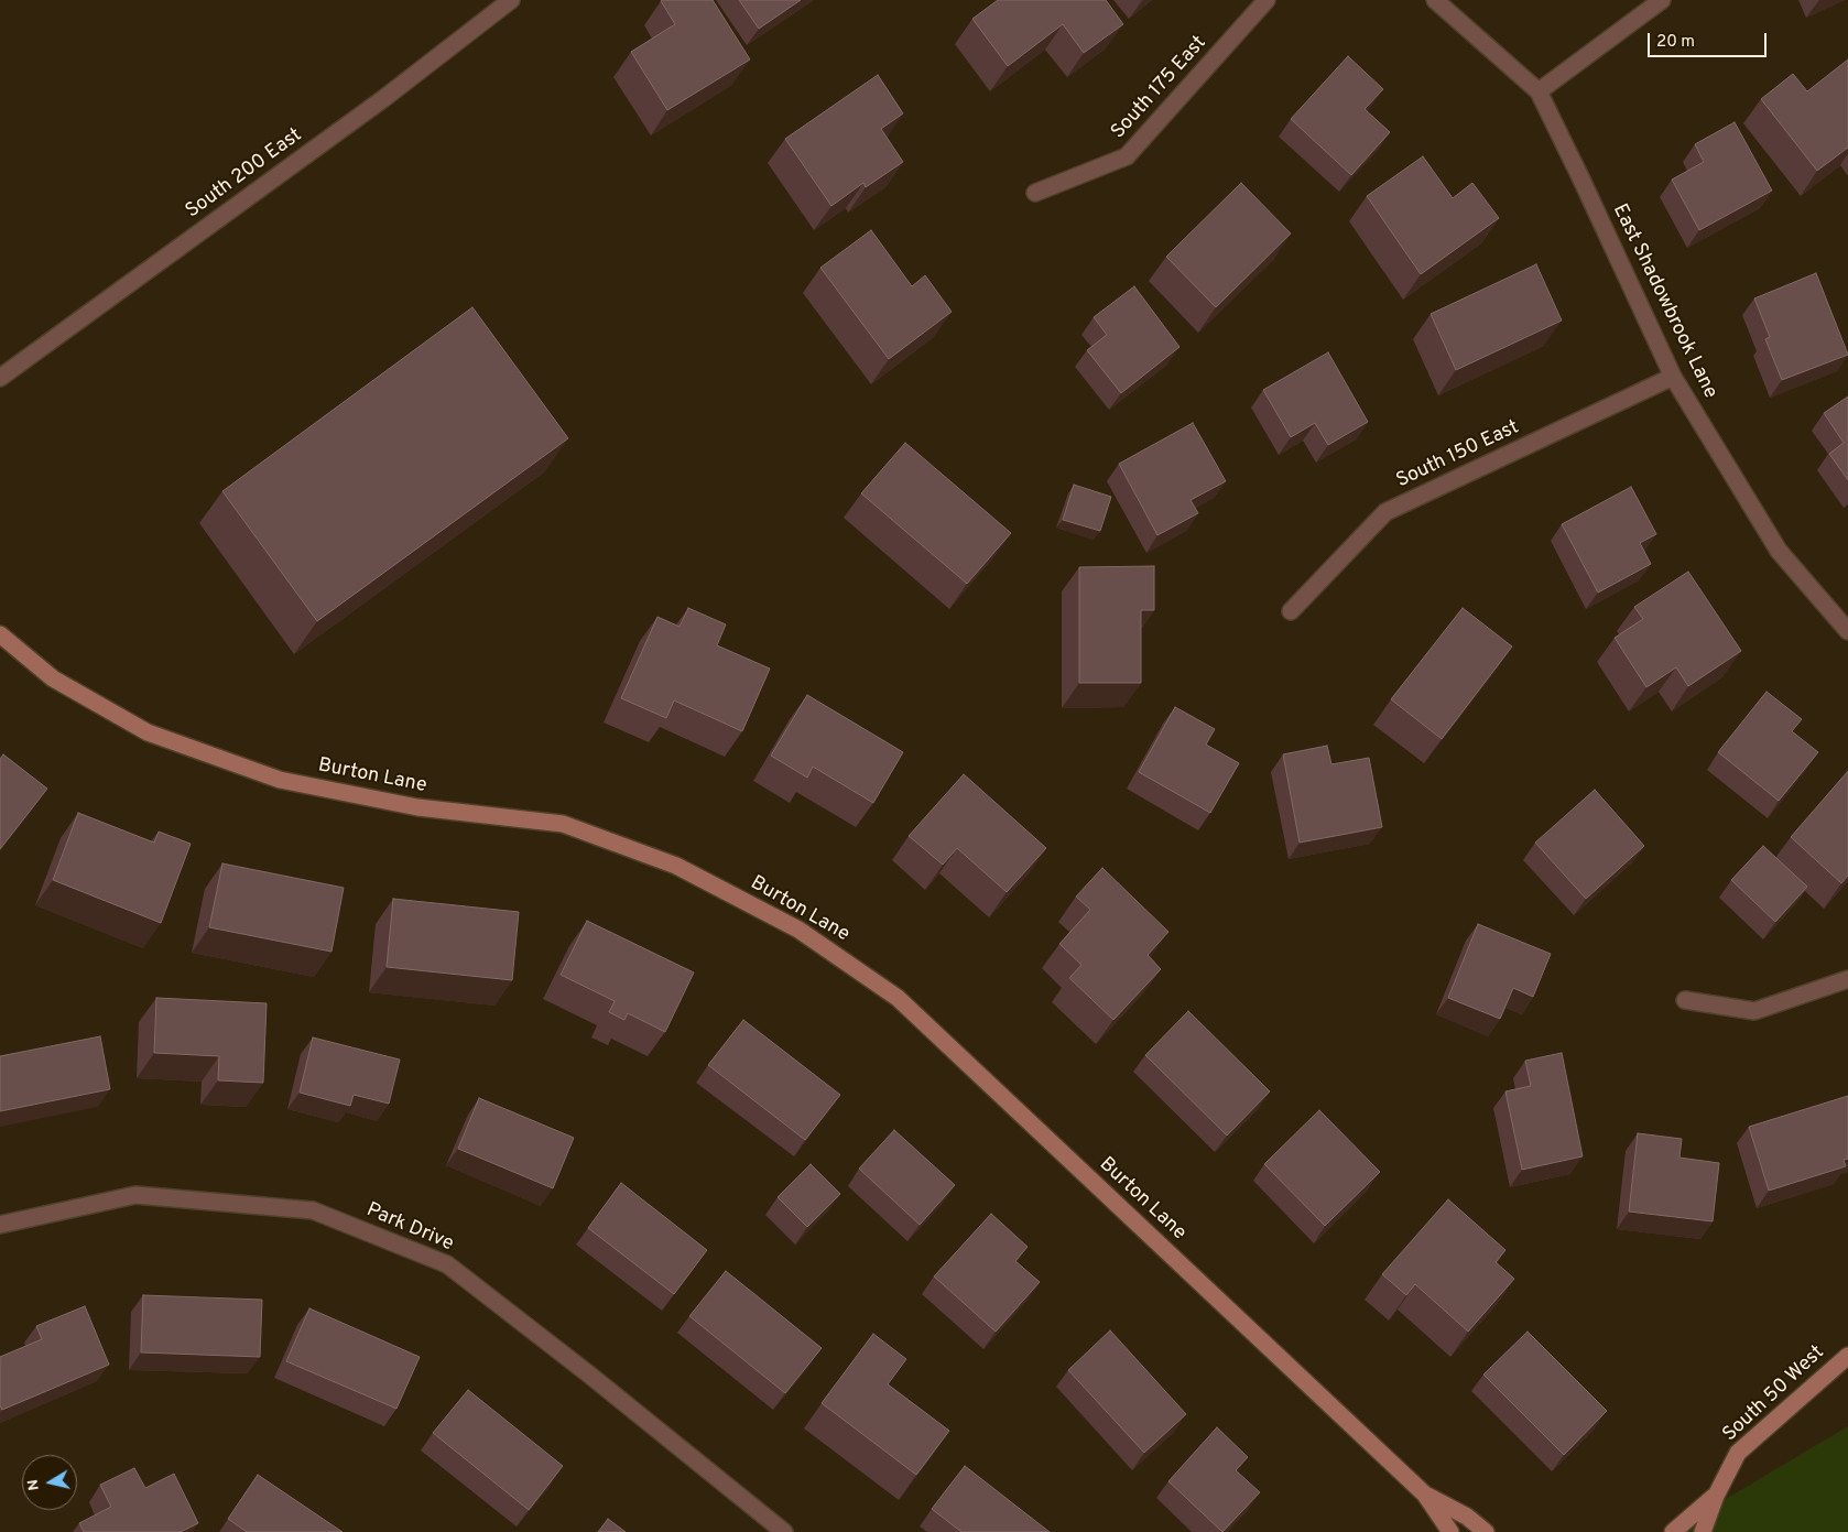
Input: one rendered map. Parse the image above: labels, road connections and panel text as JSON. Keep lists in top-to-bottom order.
{
  "streets": {
    "street": [
      "South 175 East",
      "South 200 East",
      "East Shadowbrook Lane",
      "South 150 East",
      "Burton Lane",
      "Park Drive",
      "South 50 West"
    ]
  },
  "crossings": [
    ["East Shadowbrook Lane", "South 150 East"]
  ],
  "scale_bar": "20 m",
  "north": "left"
}
